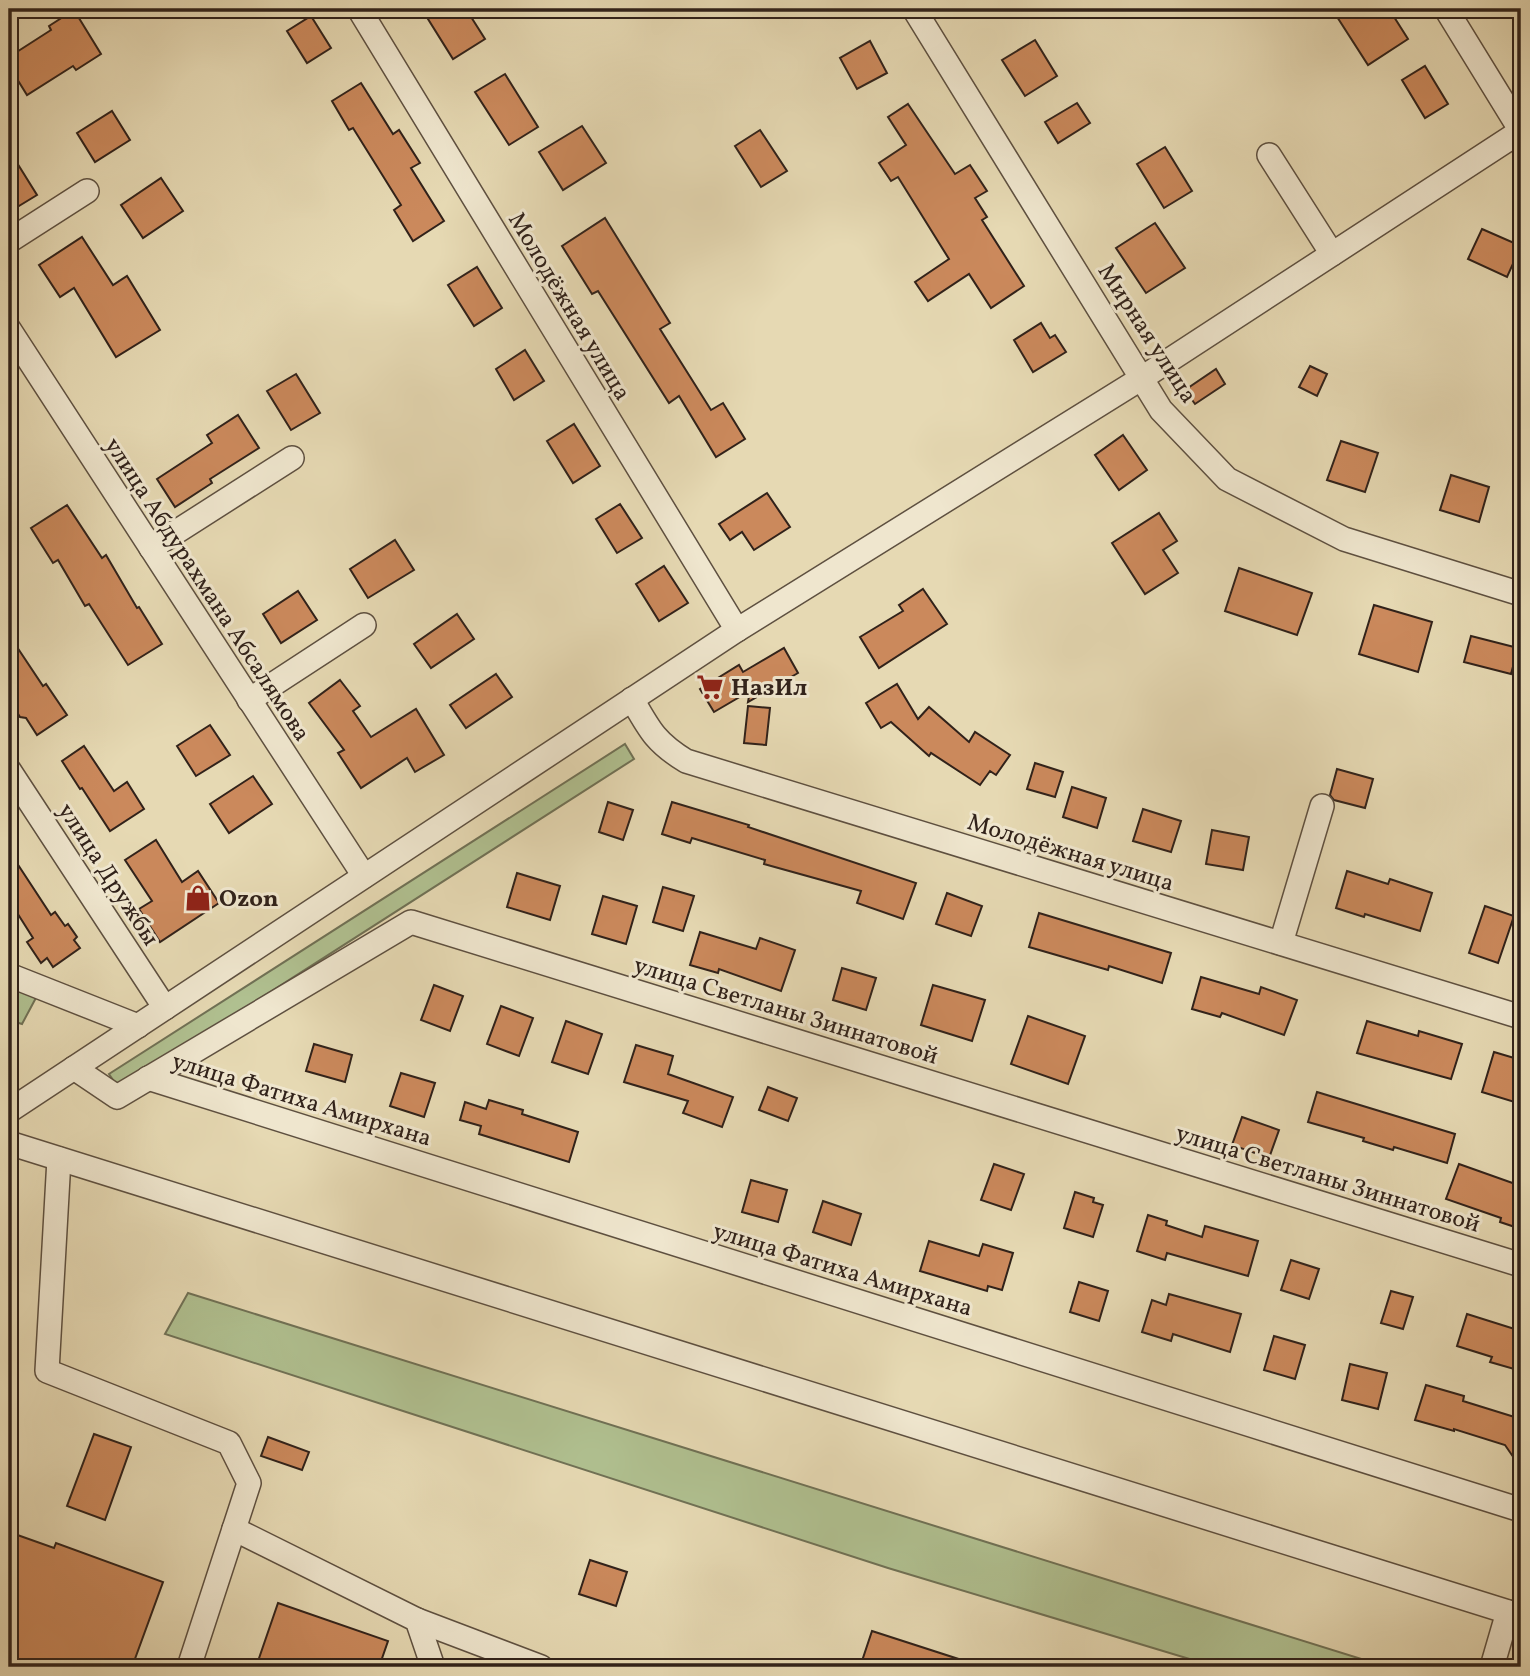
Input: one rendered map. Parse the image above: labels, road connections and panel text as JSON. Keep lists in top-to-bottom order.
{
  "streets": {
    "street": [
      "Молодёжная улица",
      "Мирная улица",
      "улица Абдурахмана Абсалямова",
      "улица Дружбы",
      "улица Светланы Зиннатовой",
      "улица Фатиха Амирхана"
    ]
  },
  "crossings": [
    ["улица Светланы Зиннатовой", "улица Фатиха Амирхана"]
  ],
  "places": {
    "supermarket": ["НазИл"],
    "shop": ["Ozon"]
  }
}
